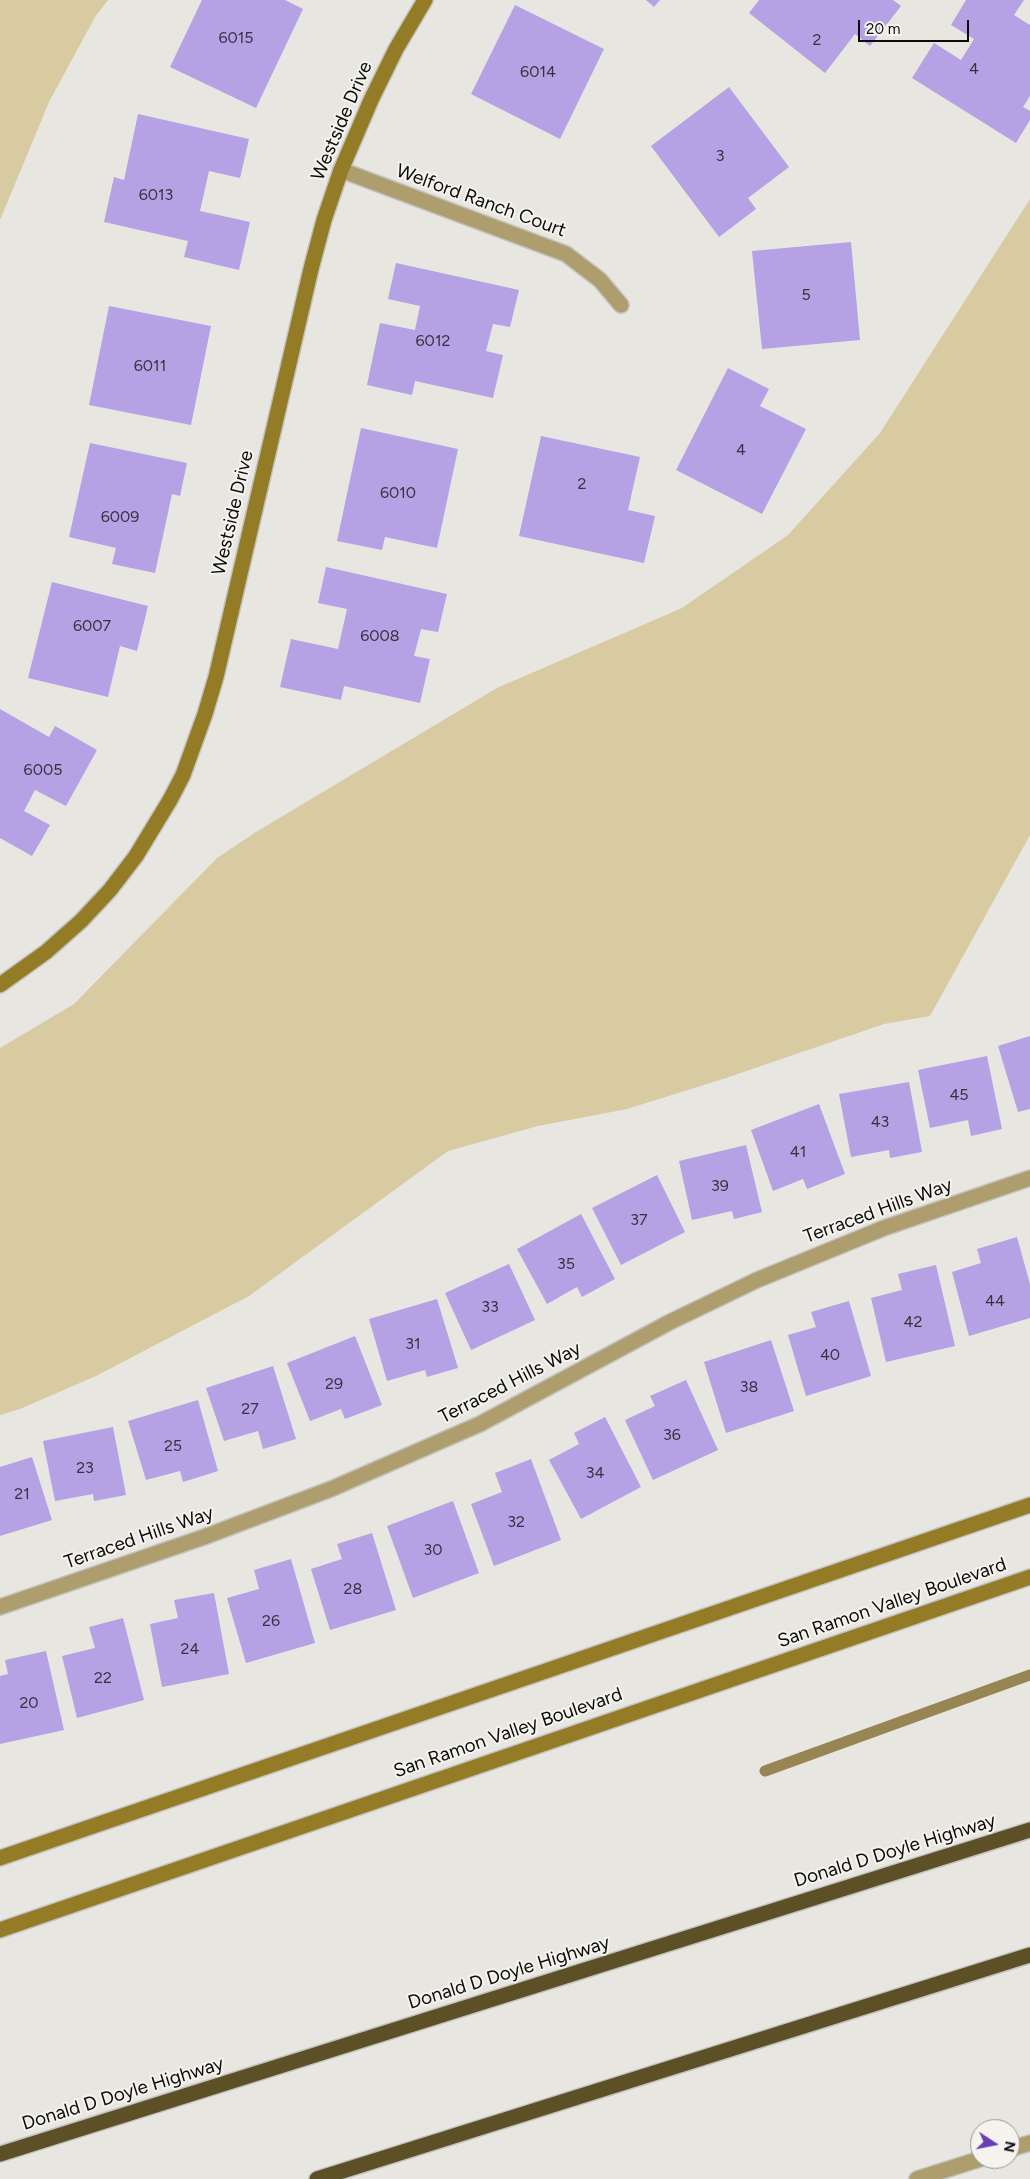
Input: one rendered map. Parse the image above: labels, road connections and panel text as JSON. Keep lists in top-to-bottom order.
{
  "streets": {
    "highway": ["Donald D Doyle Highway"],
    "main road": ["Westside Drive", "San Ramon Valley Boulevard"],
    "street": ["Welford Ranch Court", "Terraced Hills Way"]
  },
  "crossings": [
    ["Westside Drive", "Welford Ranch Court"]
  ],
  "house_numbers": [
    "6015",
    "2",
    "4",
    "6014",
    "3",
    "6013",
    "5",
    "6012",
    "6011",
    "4",
    "2",
    "6010",
    "6009",
    "6007",
    "6008",
    "6005",
    "45",
    "43",
    "41",
    "39",
    "37",
    "35",
    "44",
    "33",
    "42",
    "31",
    "40",
    "29",
    "38",
    "27",
    "36",
    "25",
    "23",
    "34",
    "21",
    "32",
    "30",
    "28",
    "26",
    "24",
    "22",
    "20"
  ],
  "scale_bar": "20 m",
  "north": "right"
}
